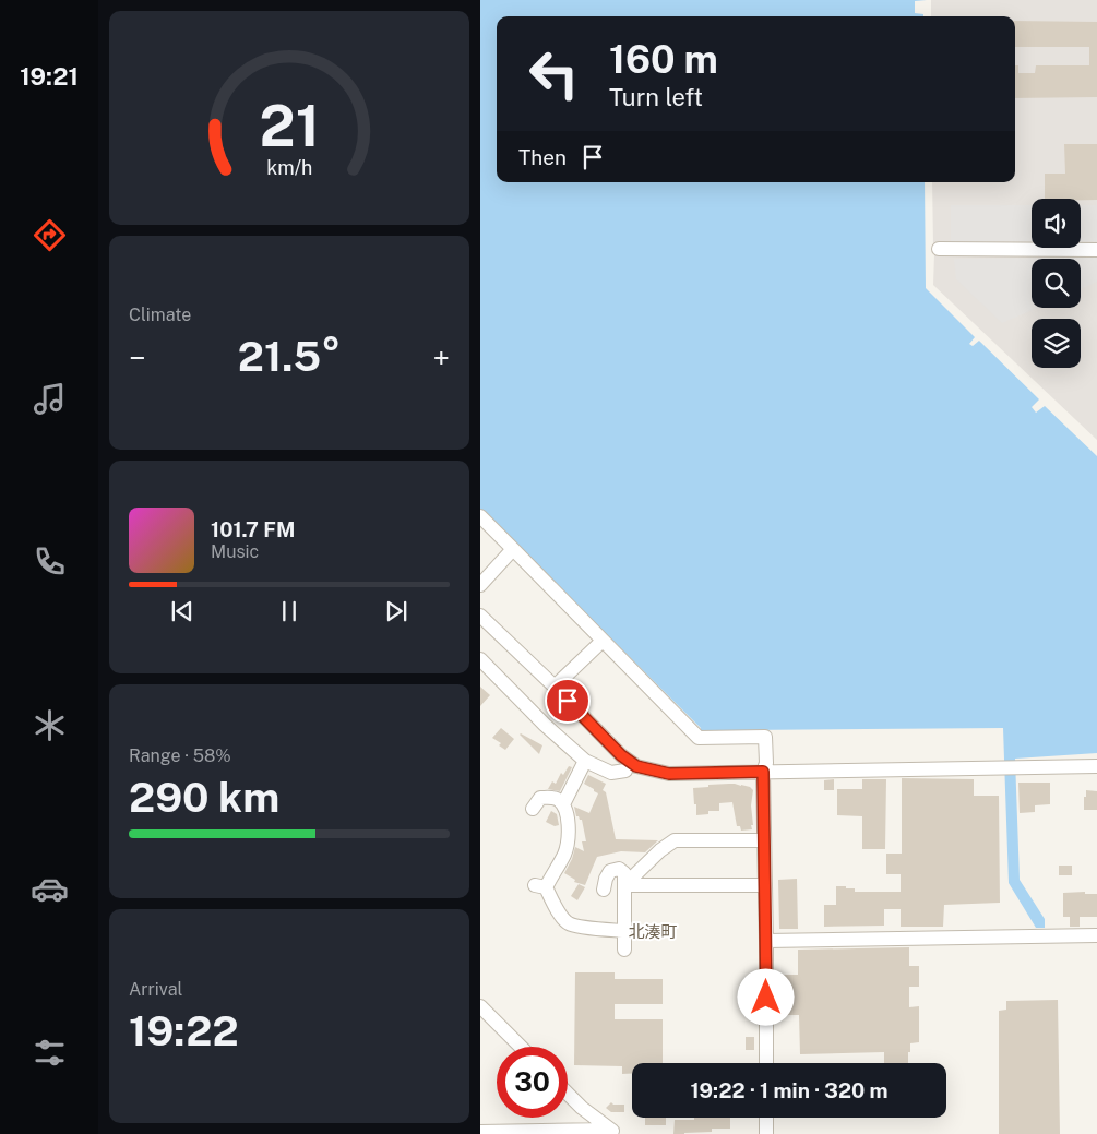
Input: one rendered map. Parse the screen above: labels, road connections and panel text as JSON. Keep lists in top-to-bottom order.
{
  "districts": ["北湊町"],
  "page": {
    "tabs": "19:21",
    "turn": ["160 m", "Turn left"],
    "then": "Then",
    "tile": [
      "Climate",
      ["Range · 58%", "290 km"],
      ["Arrival", "19:22"]
    ],
    "heat": ["−", "21.5°", "+"],
    "song": ["101.7 FM", "Music"],
    "limit": "30",
    "trip": "19:22 · 1 min · 320 m",
    "gauge": ["21", "km/h"]
  }
}
